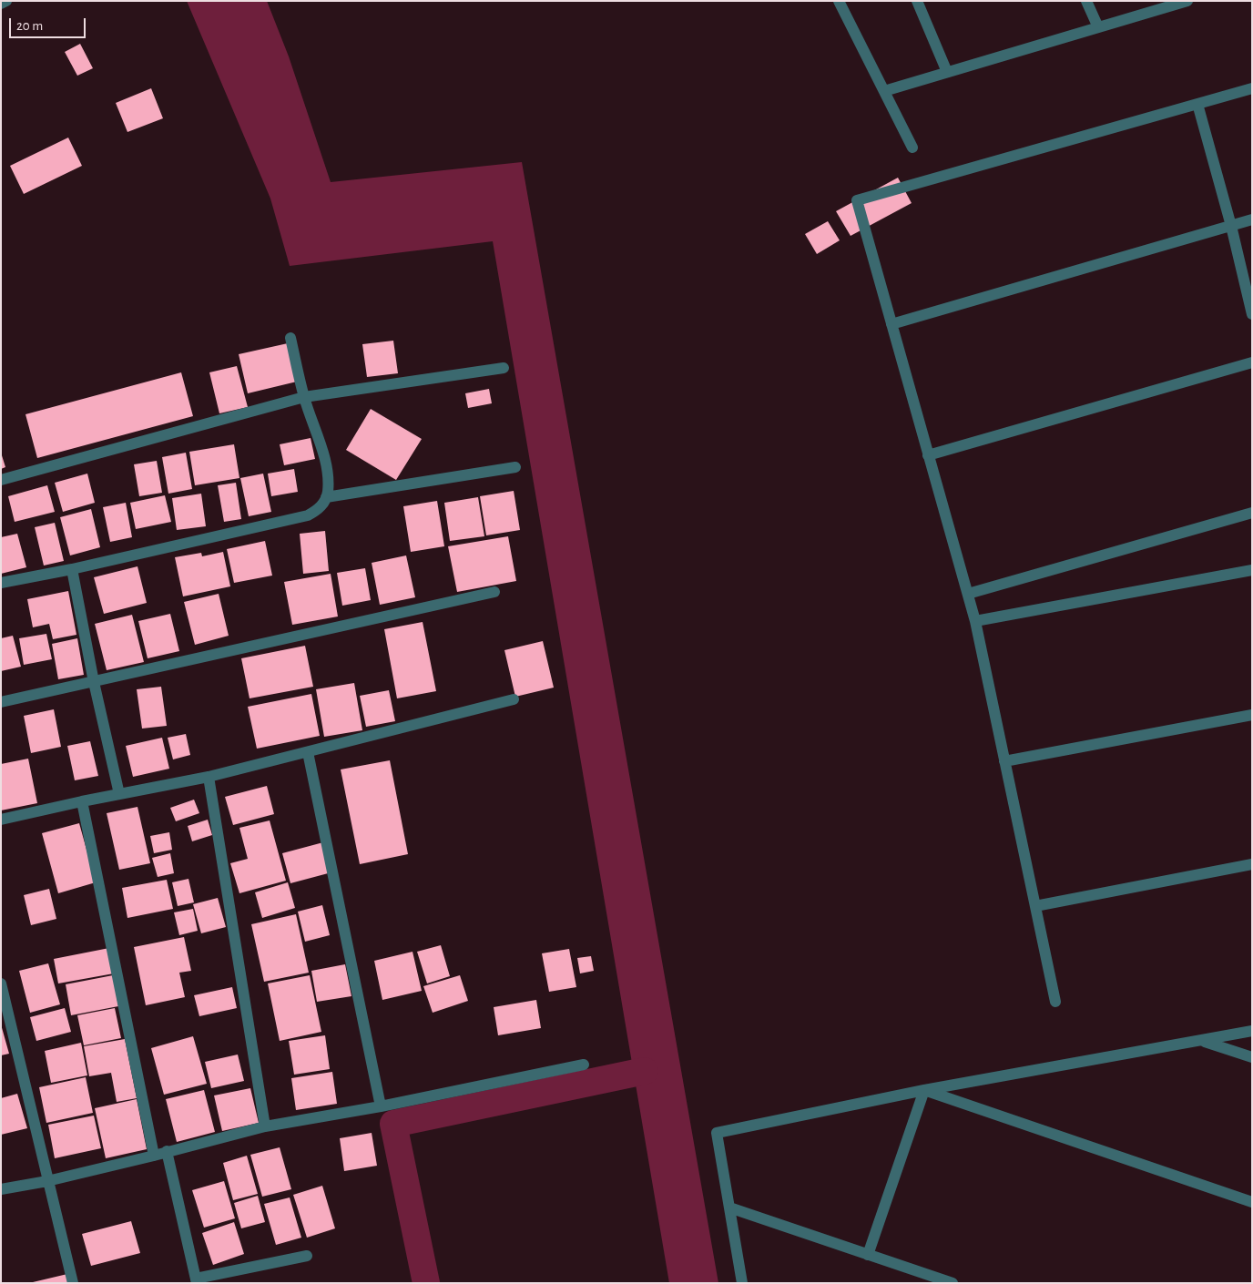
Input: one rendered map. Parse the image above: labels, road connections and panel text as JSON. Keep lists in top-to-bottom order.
{
  "scale_bar": "20 m"
}
